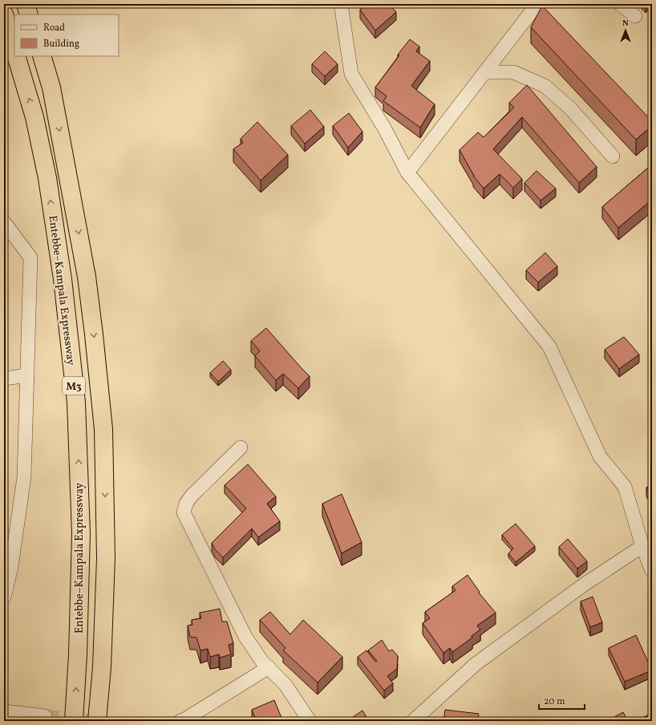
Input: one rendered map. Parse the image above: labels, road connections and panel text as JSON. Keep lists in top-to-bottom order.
{
  "streets": {
    "highway": ["Entebbe–Kampala Expressway", "M3"]
  },
  "legend": ["Road", "Building"],
  "scale_bar": "20 m",
  "north": "top"
}
